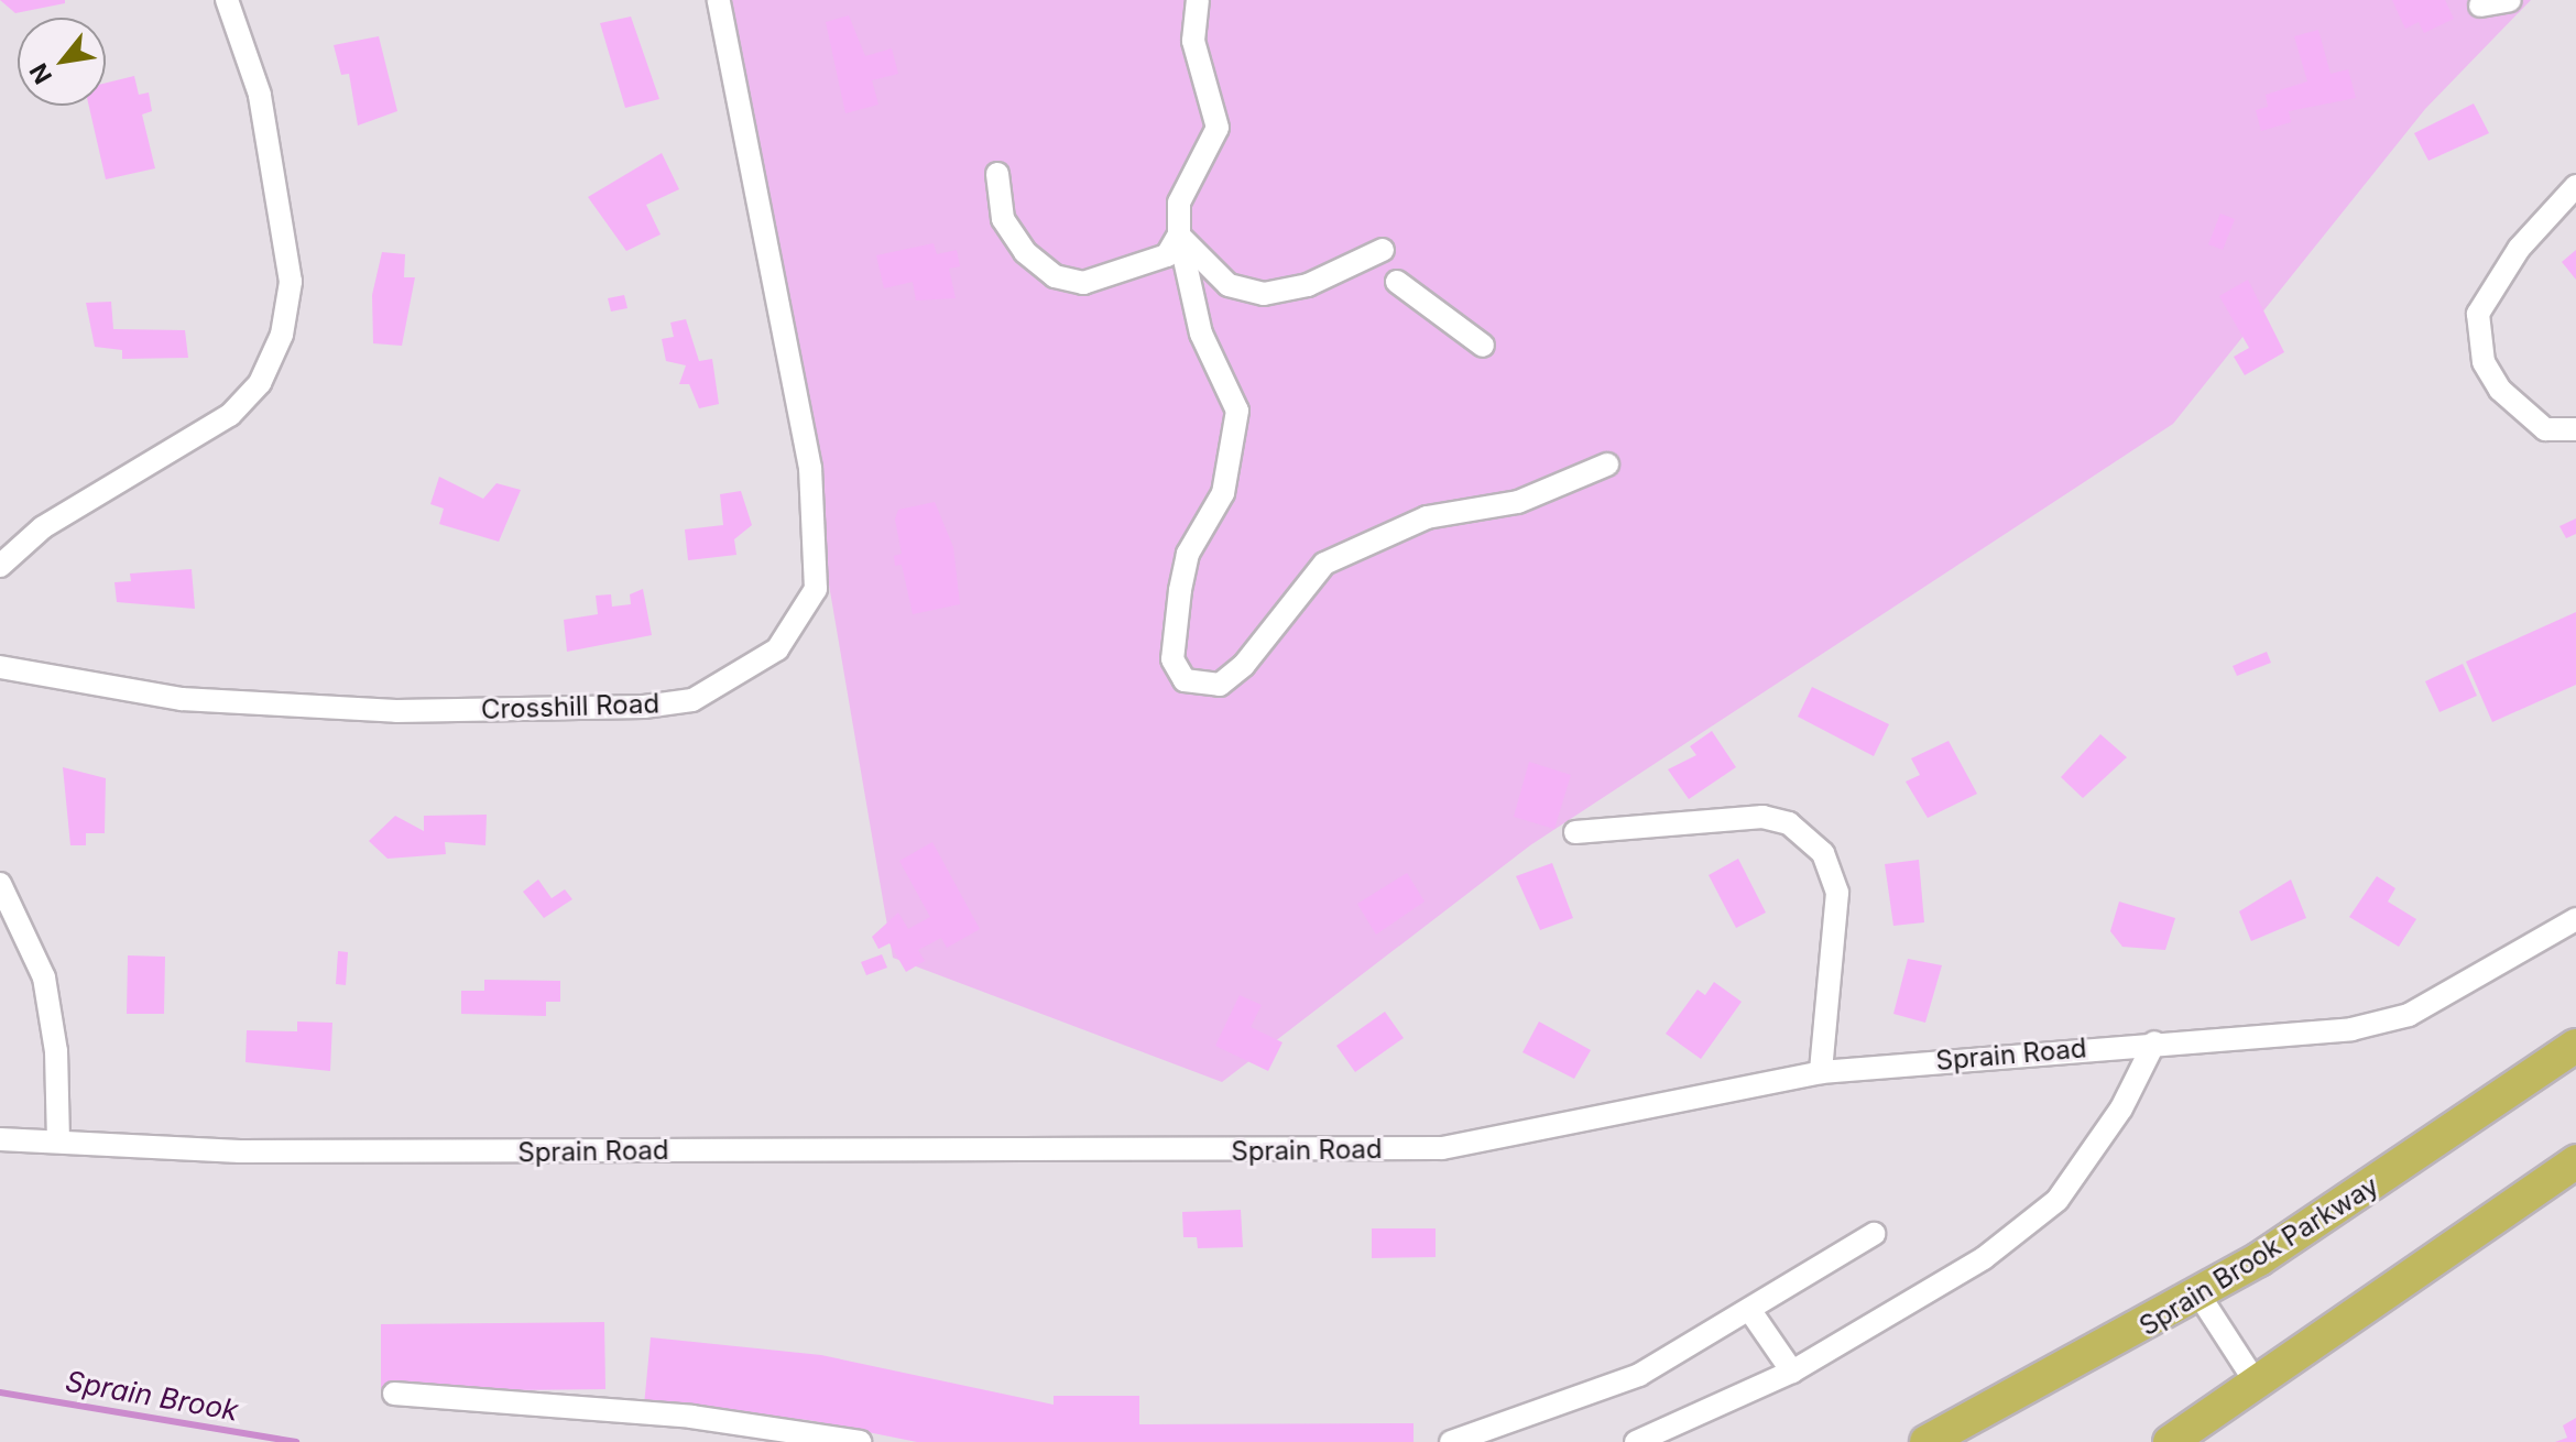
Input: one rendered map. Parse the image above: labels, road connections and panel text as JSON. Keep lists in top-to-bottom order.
{
  "streets": {
    "highway": ["Sprain Brook Parkway"],
    "street": ["Crosshill Road", "Sprain Road"]
  },
  "water": ["Sprain Brook"],
  "north": "bottom left"
}
